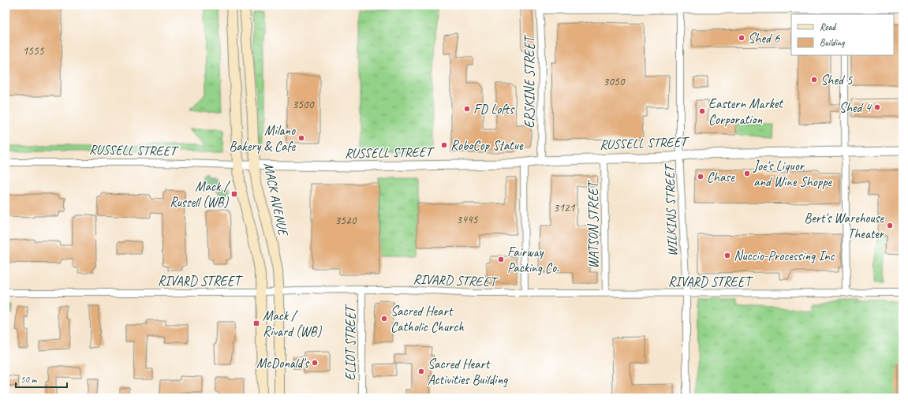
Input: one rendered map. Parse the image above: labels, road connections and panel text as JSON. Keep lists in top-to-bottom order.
{
  "streets": {
    "main road": ["MACK AVENUE"],
    "street": [
      "ERSKINE STREET",
      "RUSSELL STREET",
      "WILKINS STREET",
      "WATSON STREET",
      "RIVARD STREET",
      "ELIOT STREET"
    ]
  },
  "crossings": [
    ["ERSKINE STREET", "RUSSELL STREET"],
    ["RUSSELL STREET", "MACK AVENUE"],
    ["RUSSELL STREET", "WILKINS STREET"],
    ["RUSSELL STREET", "WATSON STREET"],
    ["MACK AVENUE", "RIVARD STREET"],
    ["WILKINS STREET", "RIVARD STREET"],
    ["WATSON STREET", "RIVARD STREET"],
    ["RIVARD STREET", "ELIOT STREET"]
  ],
  "places": {
    "other": [
      "Shed 6",
      "Shed 5",
      "Shed 4",
      "FD Lofts",
      "Eastern Market Corporation",
      "Milano Bakery & Cafe",
      "RoboCop Statue",
      "Joe's Liquor and Wine Shoppe",
      "Chase",
      "Bert's Warehouse Theater",
      "Nuccio-Processing Inc",
      "Fairway Packing Co.",
      "Sacred Heart Catholic Church",
      "McDonald's",
      "Sacred Heart Activities Building"
    ],
    "transit": ["Mack / Russell (WB)", "Mack / Rivard (WB)"]
  },
  "house_numbers": [
    "1555",
    "3050",
    "3500",
    "3121",
    "3445",
    "3520"
  ],
  "legend": ["Road", "Building"],
  "scale_bar": "50 m"
}
